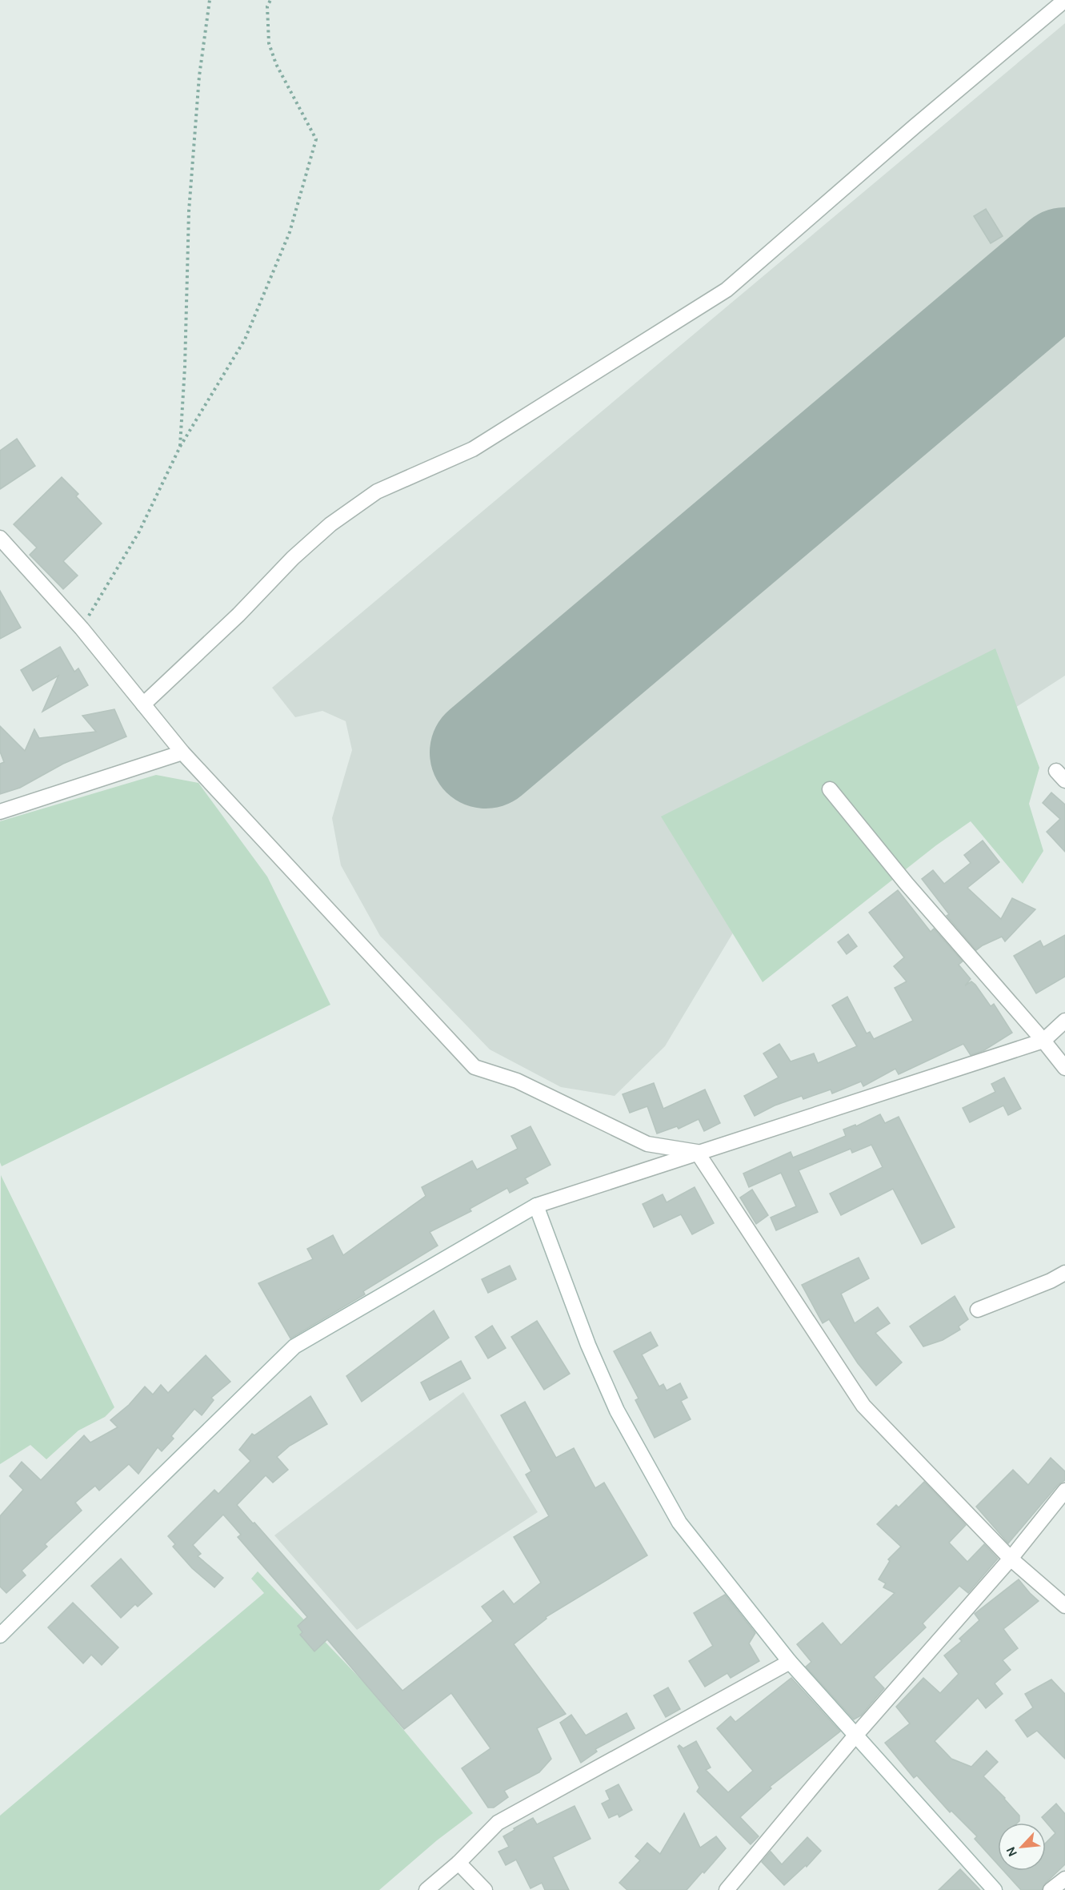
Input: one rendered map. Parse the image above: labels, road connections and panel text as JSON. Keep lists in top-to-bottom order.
{
  "north": "bottom left"
}
